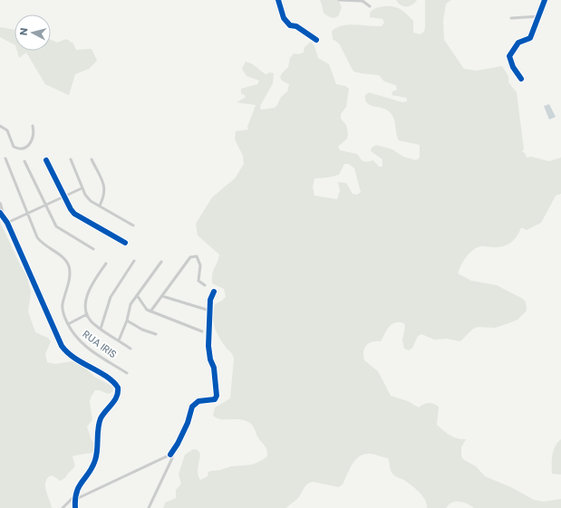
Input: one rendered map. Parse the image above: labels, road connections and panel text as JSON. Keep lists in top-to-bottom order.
{
  "streets": {
    "street": ["RUA IRIS"]
  },
  "north": "left"
}
